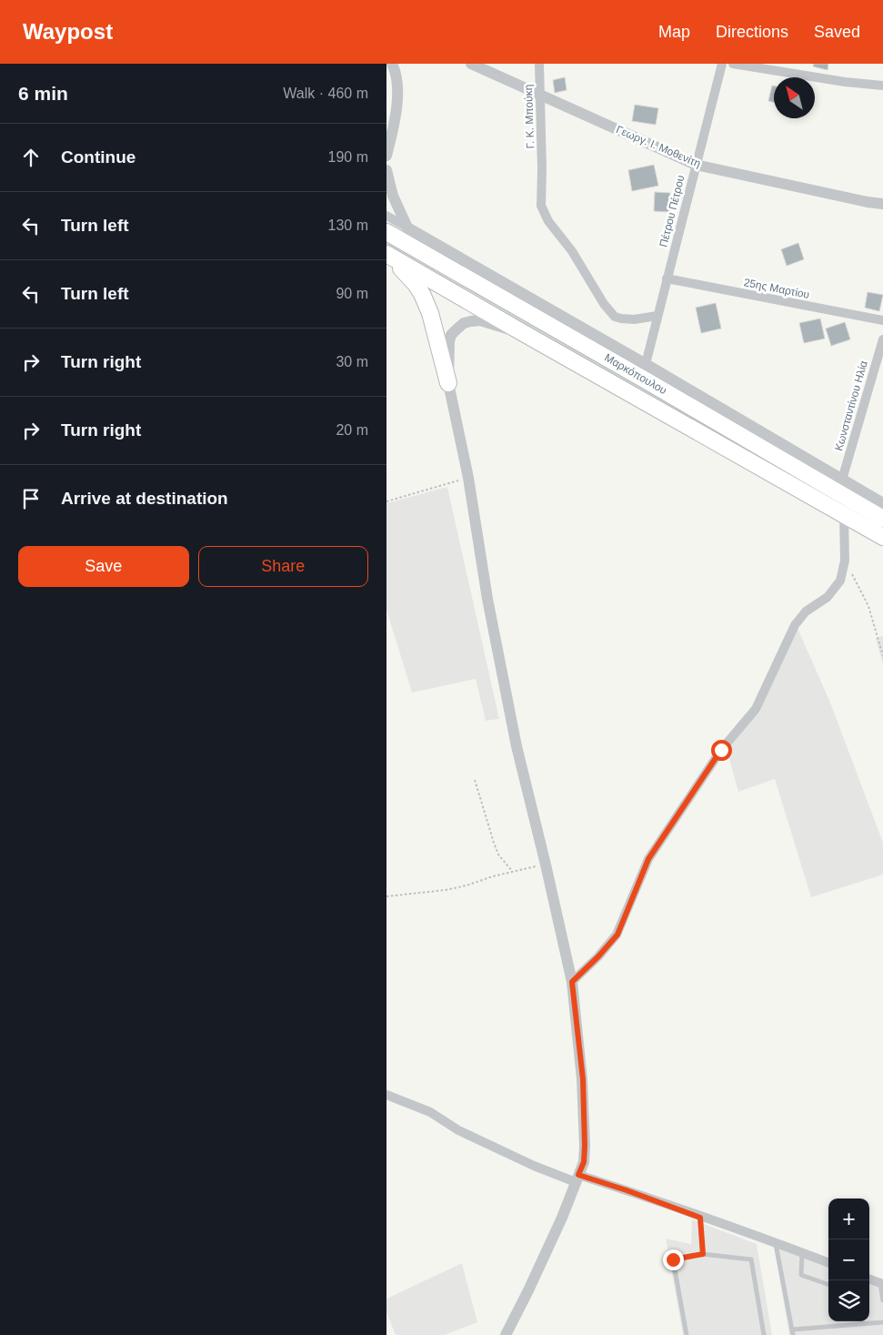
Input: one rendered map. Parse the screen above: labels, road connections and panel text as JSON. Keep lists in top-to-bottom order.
{
  "streets": {
    "highway": ["Μαρκόπουλου"],
    "street": [
      "Γ. Κ. Μπούκη",
      "Γεωργ. Ι. Μοθενίτη",
      "Πέτρου Πέτρου",
      "25ης Μαρτίου",
      "Κωνσταντίνου Ηλία"
    ]
  },
  "crossings": [
    ["Γ. Κ. Μπούκη", "Γεωργ. Ι. Μοθενίτη"],
    ["Γ. Κ. Μπούκη", "Πέτρου Πέτρου"],
    ["Γεωργ. Ι. Μοθενίτη", "Πέτρου Πέτρου"],
    ["Πέτρου Πέτρου", "25ης Μαρτίου"]
  ],
  "north": "top left",
  "page": {
    "header": "Waypost",
    "nav": ["Map", "Directions", "Saved"],
    "heading": ["6 min", "Walk · 460 m"],
    "list": [
      ["Continue", "190 m"],
      ["Turn left", "130 m"],
      ["Turn left", "90 m"],
      ["Turn right", "30 m"],
      ["Turn right", "20 m"],
      "Arrive at destination"
    ],
    "buttons": ["Save", "Share"],
    "map_buttons": ["+", "−"]
  }
}
